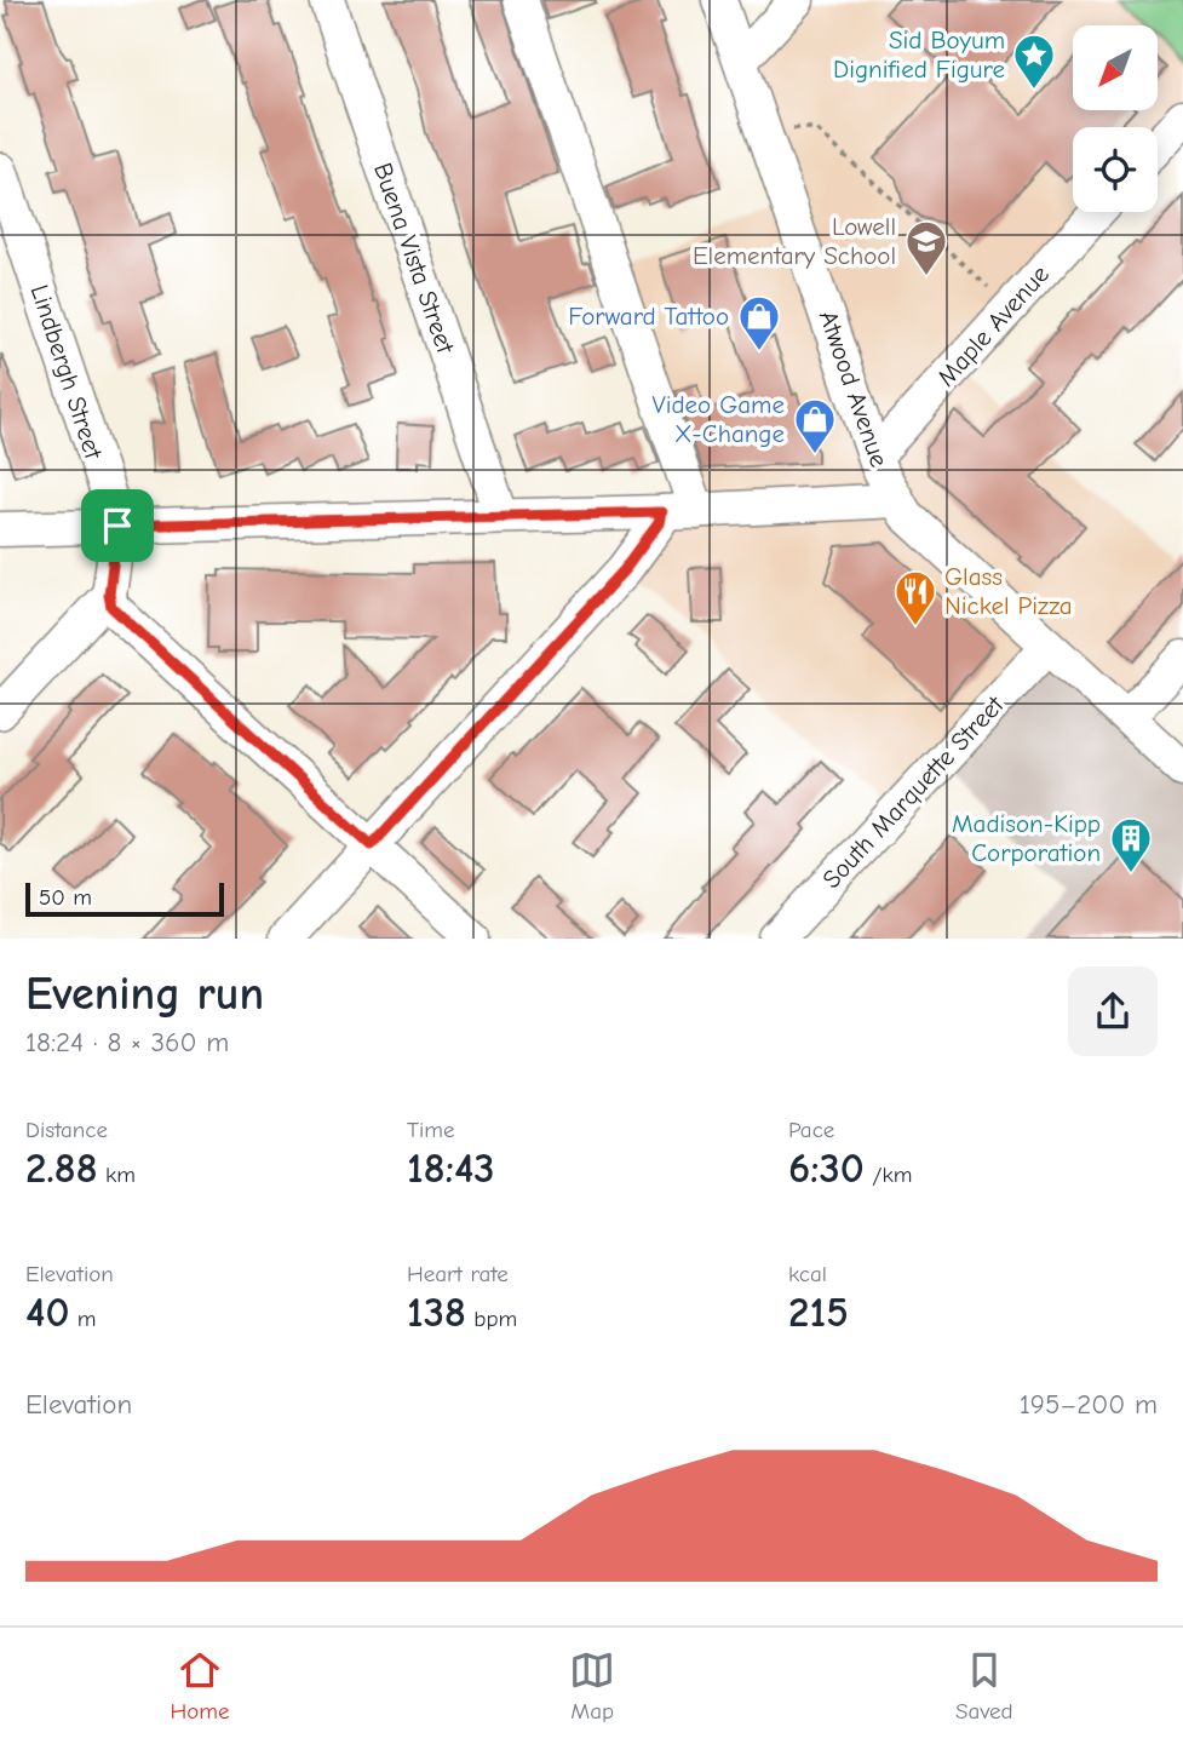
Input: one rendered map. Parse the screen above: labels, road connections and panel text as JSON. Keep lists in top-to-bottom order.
{
  "streets": {
    "street": [
      "Buena Vista Street",
      "Maple Avenue",
      "Lindbergh Street",
      "Atwood Avenue",
      "South Marquette Street"
    ]
  },
  "crossings": [
    ["Maple Avenue", "Atwood Avenue"],
    ["Atwood Avenue", "South Marquette Street"]
  ],
  "places": {
    "place": ["Sid Boyum Dignified Figure"],
    "school or university": ["Lowell Elementary School"],
    "shop": ["Forward Tattoo", "Video Game X-Change"],
    "restaurant": ["Glass Nickel Pizza"],
    "building": ["Madison-Kipp Corporation"]
  },
  "scale_bar": "50 m",
  "north": "bottom left",
  "page": {
    "scale": "50 m",
    "heading": ["Evening run", "18:24 · 8 × 360 m"],
    "stats": [
      ["Distance", "2.88 km"],
      ["Time", "18:43"],
      ["Pace", "6:30 /km"],
      ["Elevation", "40 m"],
      ["Heart rate", "138 bpm"],
      ["kcal", "215"]
    ],
    "chart": ["Elevation", "195–200 m"],
    "tabs": ["Home", "Map", "Saved"]
  }
}
